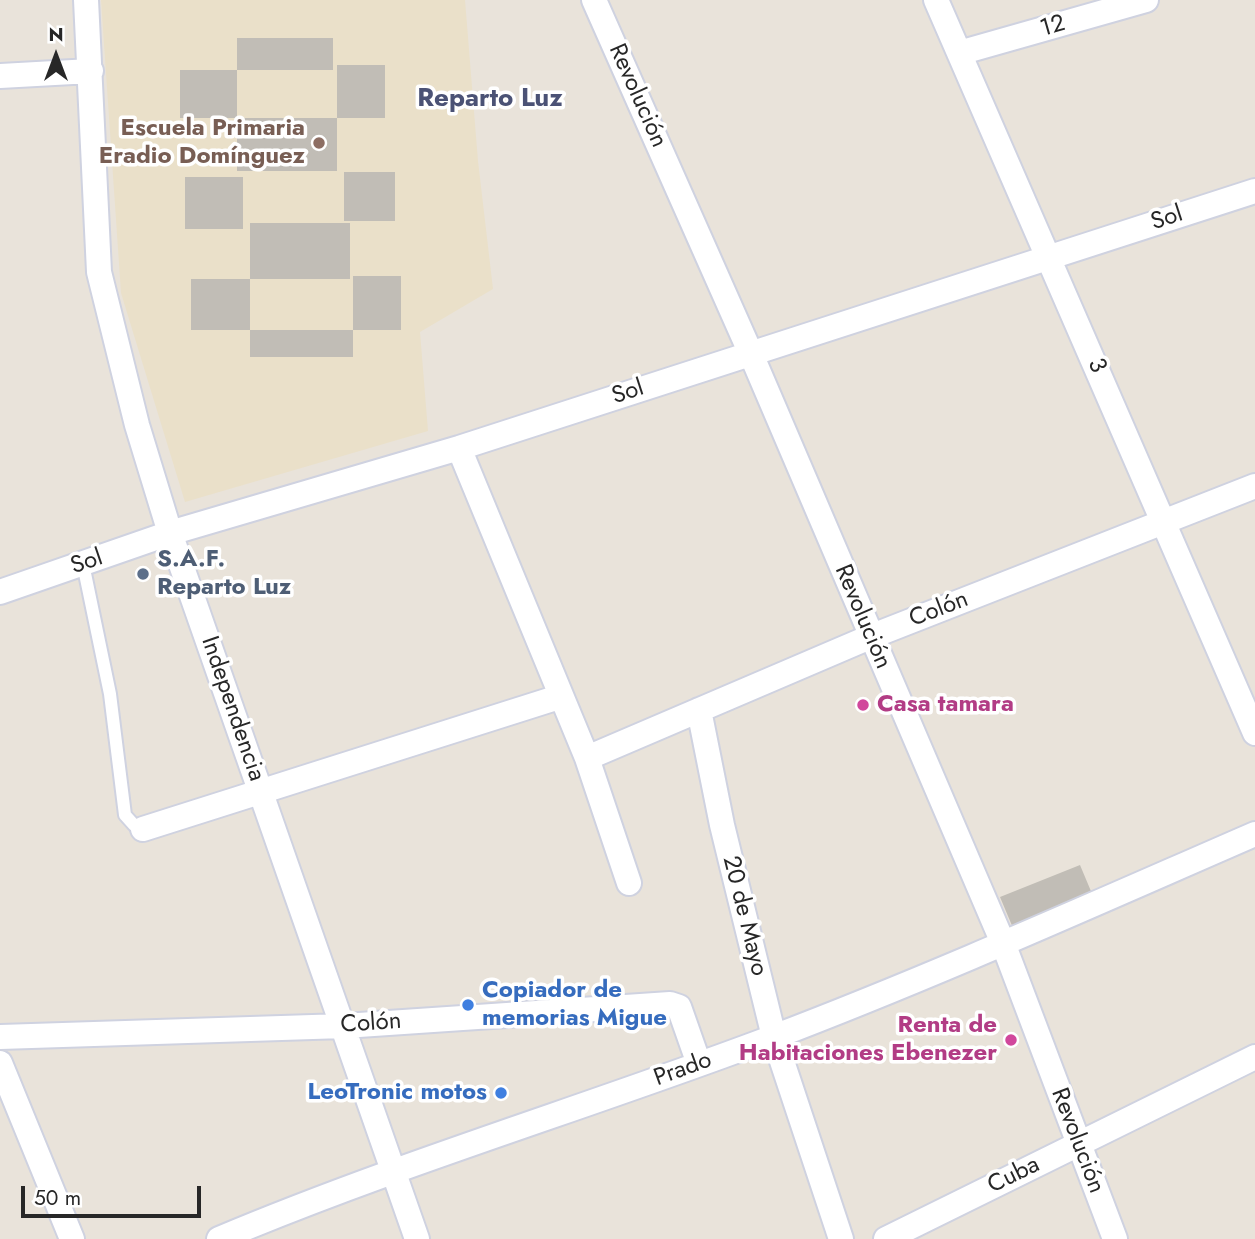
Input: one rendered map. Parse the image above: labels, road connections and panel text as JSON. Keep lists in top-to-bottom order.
{
  "streets": {
    "street": [
      "12",
      "Revolución",
      "Sol",
      "3",
      "Colón",
      "Independencia",
      "20 de Mayo",
      "Prado",
      "Cuba"
    ]
  },
  "crossings": [
    ["12", "3"],
    ["Revolución", "Sol"],
    ["Revolución", "Colón"],
    ["Revolución", "Prado"],
    ["Revolución", "Cuba"],
    ["Sol", "3"],
    ["Sol", "Independencia"],
    ["3", "Colón"],
    ["Colón", "Independencia"],
    ["Colón", "20 de Mayo"],
    ["Colón", "Prado"],
    ["Independencia", "Prado"],
    ["20 de Mayo", "Prado"]
  ],
  "districts": ["Reparto Luz"],
  "places": [
    "Escuela Primaria Eradio Domínguez",
    "S.A.F. Reparto Luz",
    "Casa tamara",
    "Copiador de memorias Migue",
    "Renta de Habitaciones Ebenezer",
    "LeoTronic motos"
  ],
  "scale_bar": "50 m",
  "north": "top"
}
